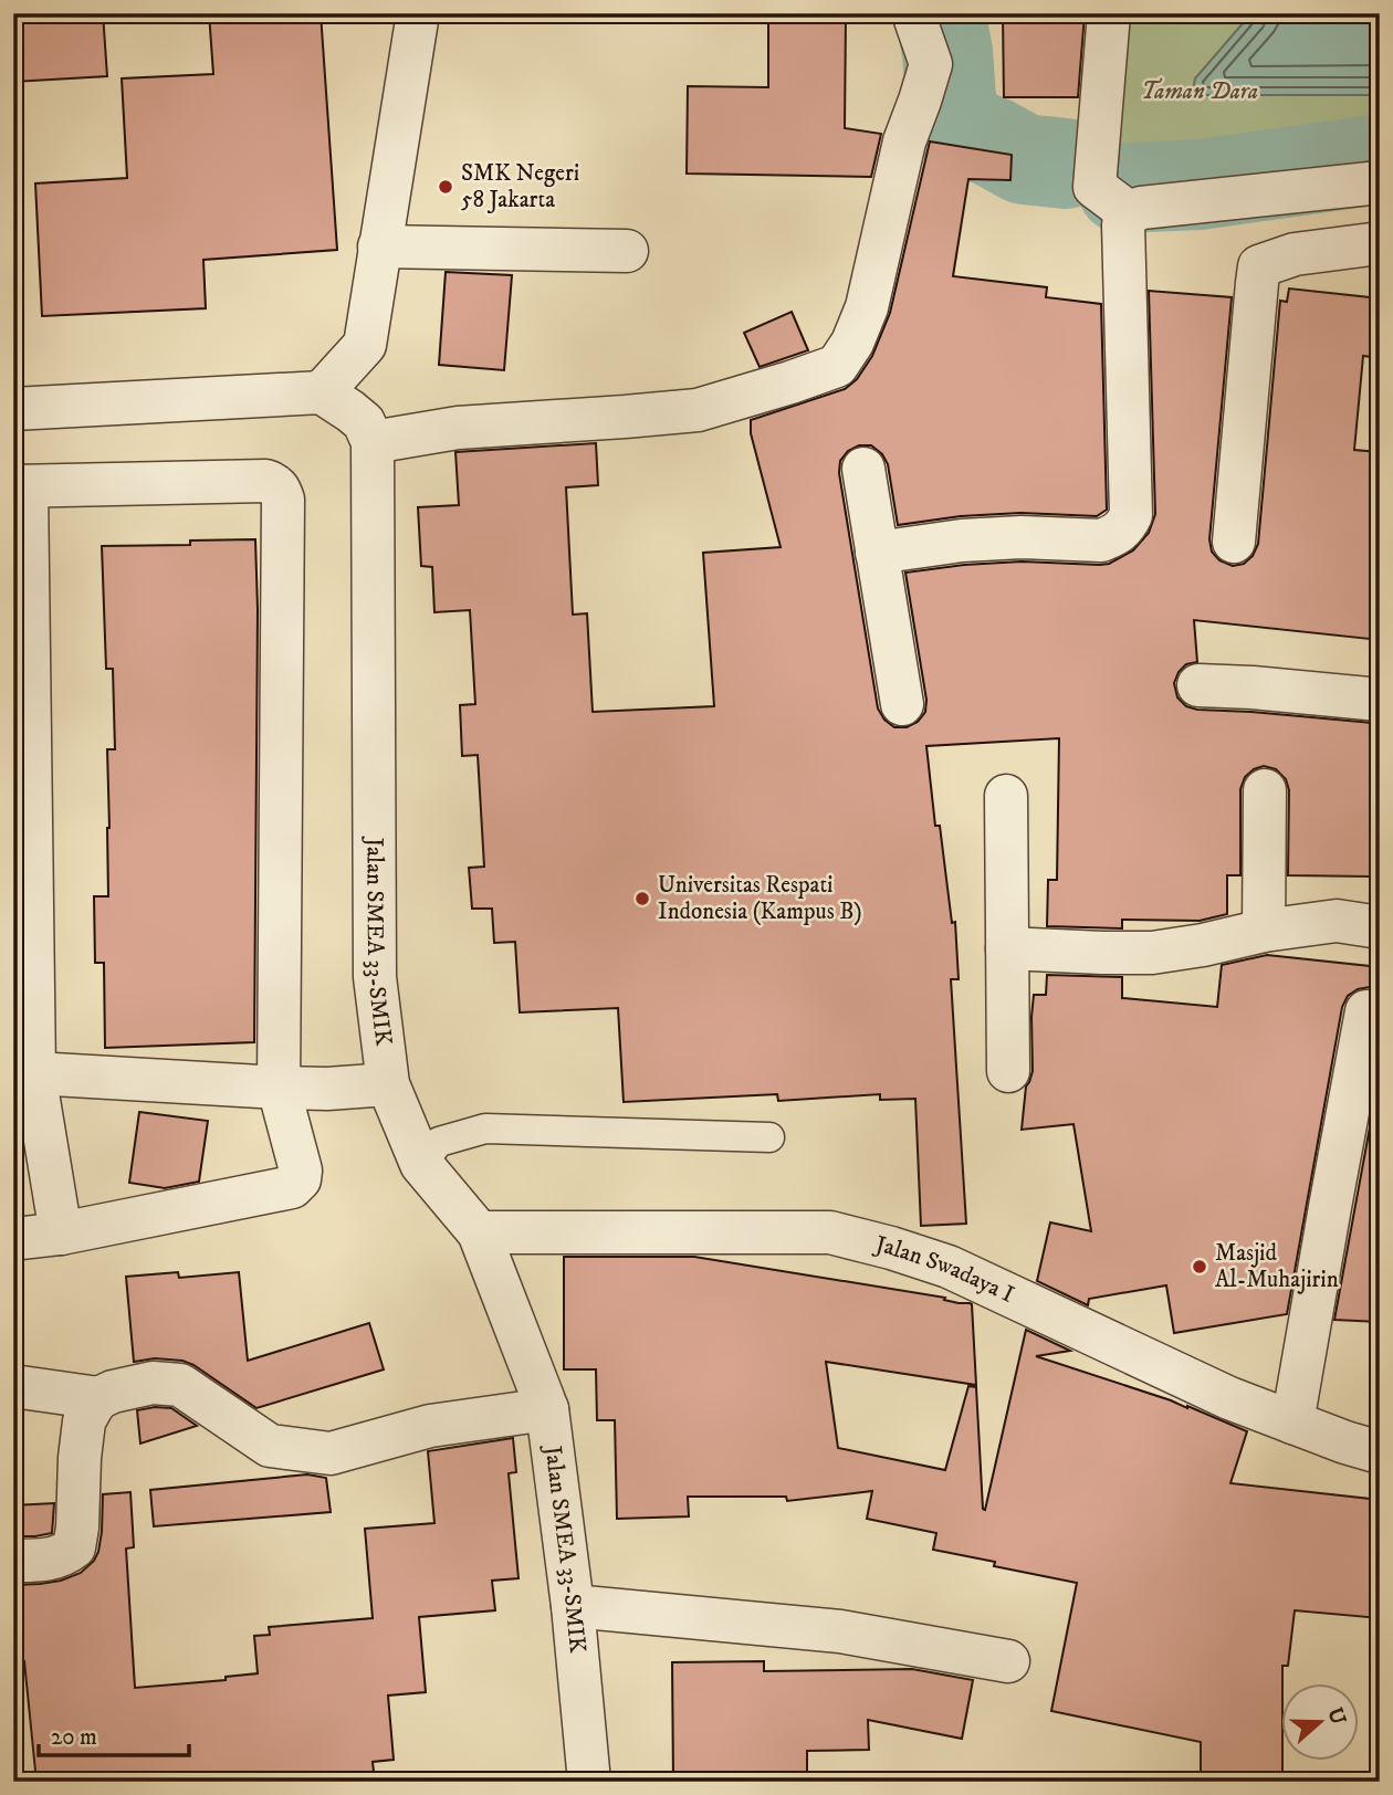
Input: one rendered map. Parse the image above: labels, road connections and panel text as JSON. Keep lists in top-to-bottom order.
{
  "streets": {
    "street": ["Jalan SMEA 33-SMIK", "Jalan Swadaya I"]
  },
  "crossings": [
    ["Jalan SMEA 33-SMIK", "Jalan Swadaya I"]
  ],
  "parks": ["Taman Dara"],
  "places": ["SMK Negeri 58 Jakarta", "Universitas Respati Indonesia (Kampus B)", "Masjid Al-Muhajirin"],
  "scale_bar": "20 m",
  "north": "right"
}
